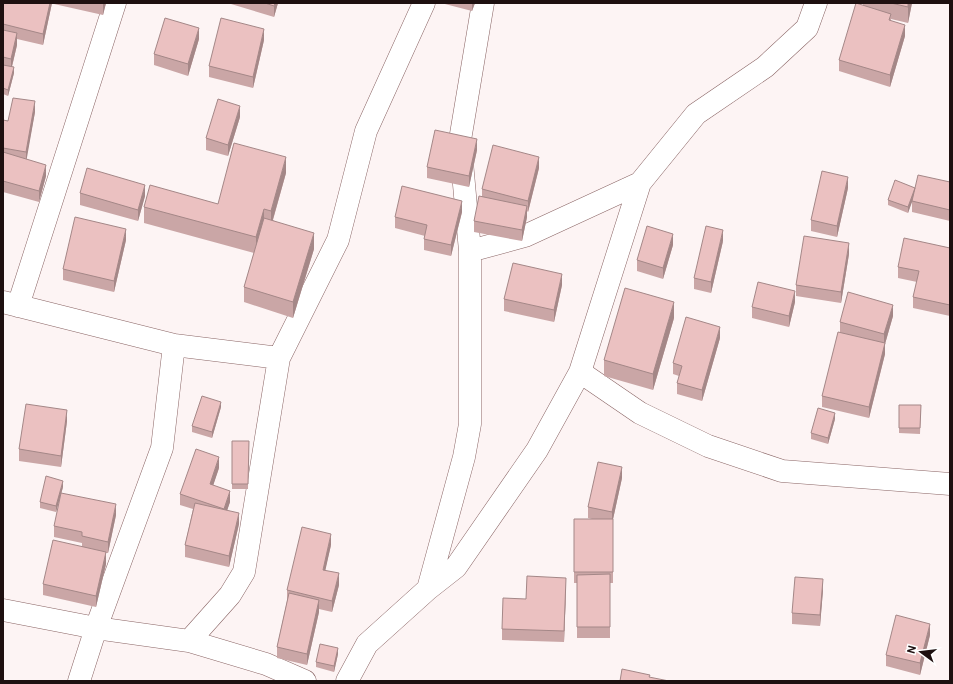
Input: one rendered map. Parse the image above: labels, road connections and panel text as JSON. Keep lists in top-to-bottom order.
{
  "north": "left"
}
